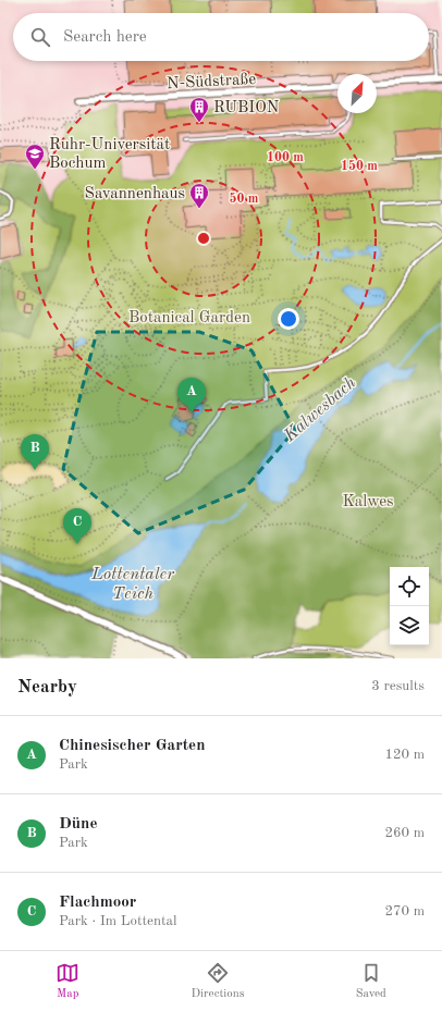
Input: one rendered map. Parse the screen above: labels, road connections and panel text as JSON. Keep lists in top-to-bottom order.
{
  "streets": {
    "street": ["N-Südstraße"]
  },
  "water": ["Kalwesbach", "Lottentaler Teich"],
  "parks": ["Botanical Garden", "Kalwes"],
  "places": {
    "building": ["RUBION", "Savannenhaus"],
    "school or university": ["Ruhr-Universität Bochum"]
  },
  "north": "top right",
  "page": {
    "search": "Search here",
    "pins": ["A", "B", "C"],
    "heading": ["Nearby", "3 results"],
    "list": [
      {
        "mark": "A",
        "name": "Chinesischer Garten",
        "note": "Park",
        "value": "120 m"
      },
      {
        "mark": "B",
        "name": "Düne",
        "note": "Park",
        "value": "260 m"
      },
      {
        "mark": "C",
        "name": "Flachmoor",
        "note": "Park · Im Lottental",
        "value": "270 m"
      }
    ],
    "nav": ["Map", "Directions", "Saved"]
  },
  "rings": ["100 m", "150 m", "50 m"]
}
